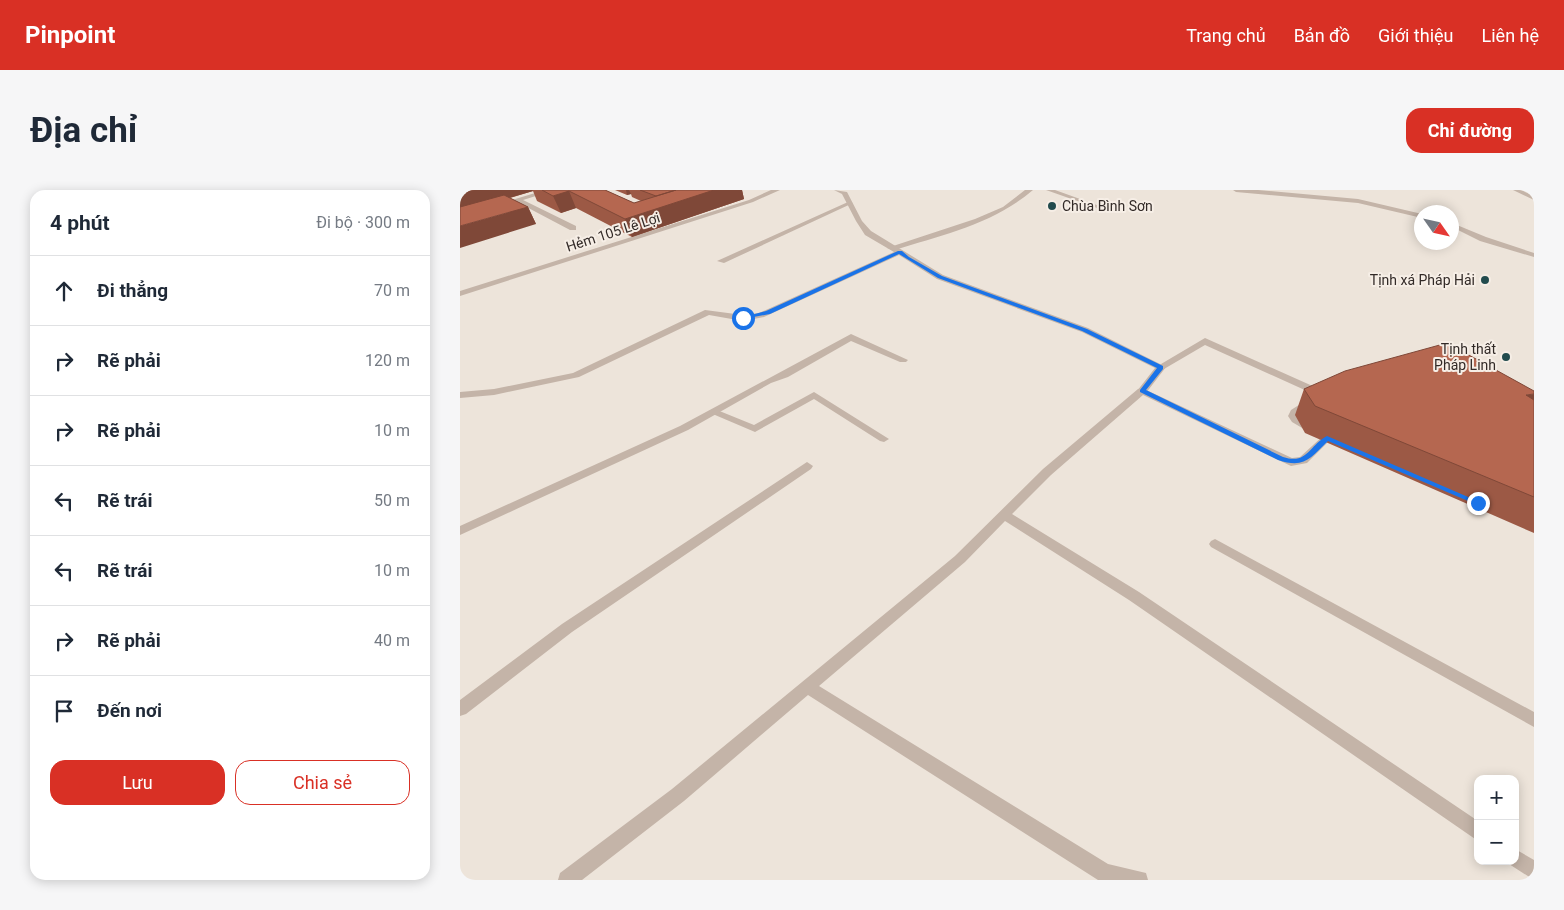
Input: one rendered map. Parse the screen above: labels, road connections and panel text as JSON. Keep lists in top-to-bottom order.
{
  "streets": {
    "street": ["Hẻm 105 Lê Lợi"]
  },
  "places": ["Chùa Bình Sơn", "Tịnh xá Pháp Hải", "Tịnh thất Pháp Linh"],
  "north": "bottom right",
  "page": {
    "header": "Pinpoint",
    "nav": [
      "Trang chủ",
      "Bản đồ",
      "Giới thiệu",
      "Liên hệ"
    ],
    "buttons": [
      "Chỉ đường",
      ["Lưu", "Chia sẻ"]
    ],
    "title": "Địa chỉ",
    "heading": ["4 phút", "Đi bộ · 300 m"],
    "list": [
      ["Đi thẳng", "70 m"],
      ["Rẽ phải", "120 m"],
      ["Rẽ phải", "10 m"],
      ["Rẽ trái", "50 m"],
      ["Rẽ trái", "10 m"],
      ["Rẽ phải", "40 m"],
      "Đến nơi"
    ],
    "map_buttons": ["+", "−"]
  }
}
